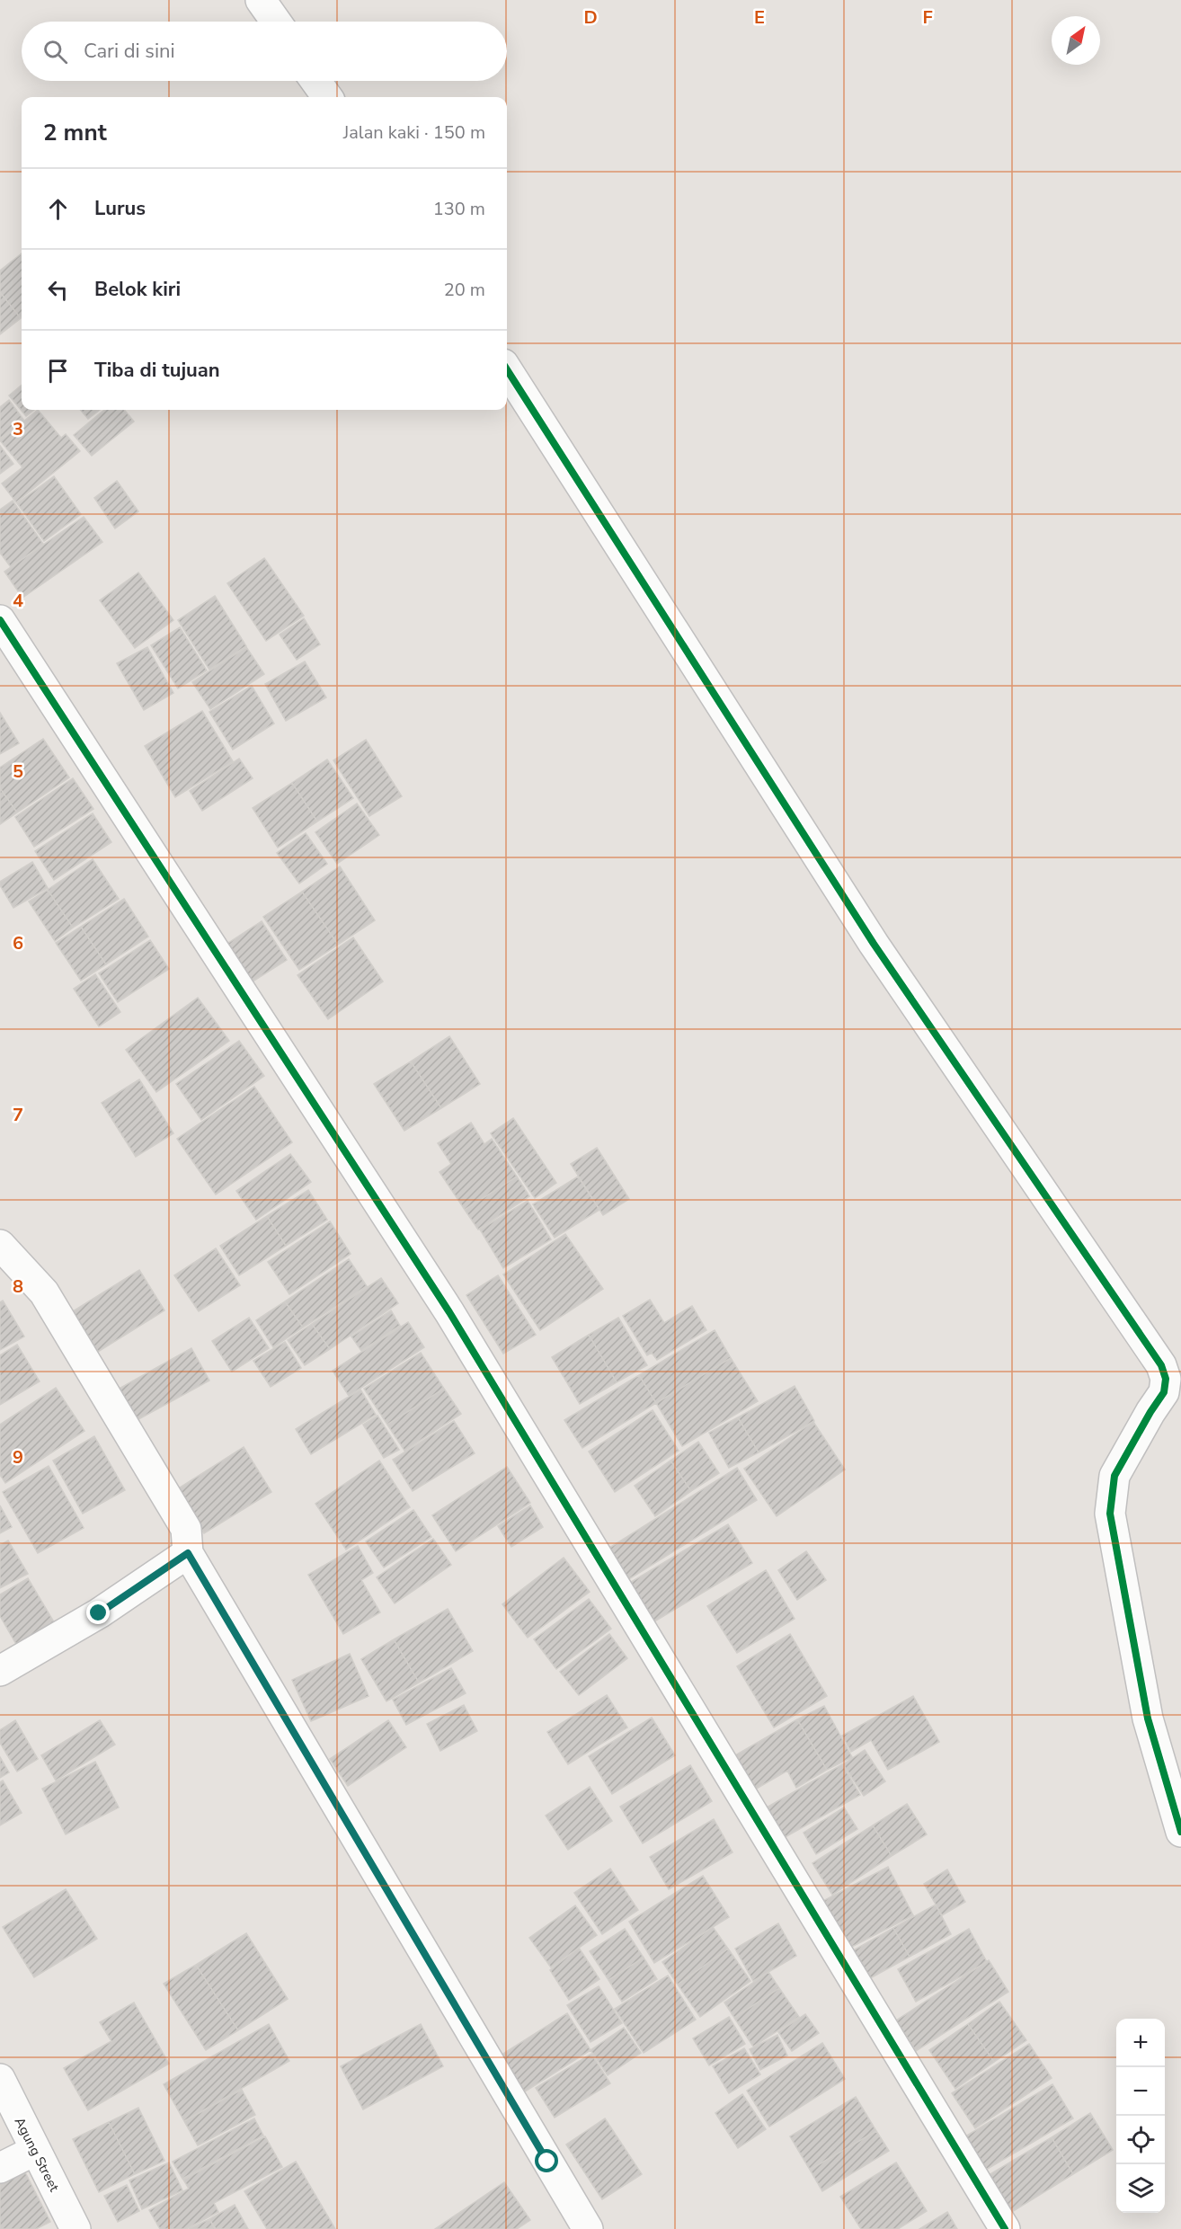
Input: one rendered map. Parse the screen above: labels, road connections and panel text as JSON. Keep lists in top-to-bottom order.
{
  "streets": {
    "street": ["Agung Street"]
  },
  "north": "top right",
  "page": {
    "search": "Cari di sini",
    "heading": ["2 mnt", "Jalan kaki · 150 m"],
    "list": [
      ["Lurus", "130 m"],
      ["Belok kiri", "20 m"],
      "Tiba di tujuan"
    ],
    "map_buttons": ["+", "−"]
  },
  "grid": {
    "columns": ["D", "E", "F"],
    "rows": [
      "3",
      "4",
      "5",
      "6",
      "7",
      "8",
      "9"
    ]
  }
}
